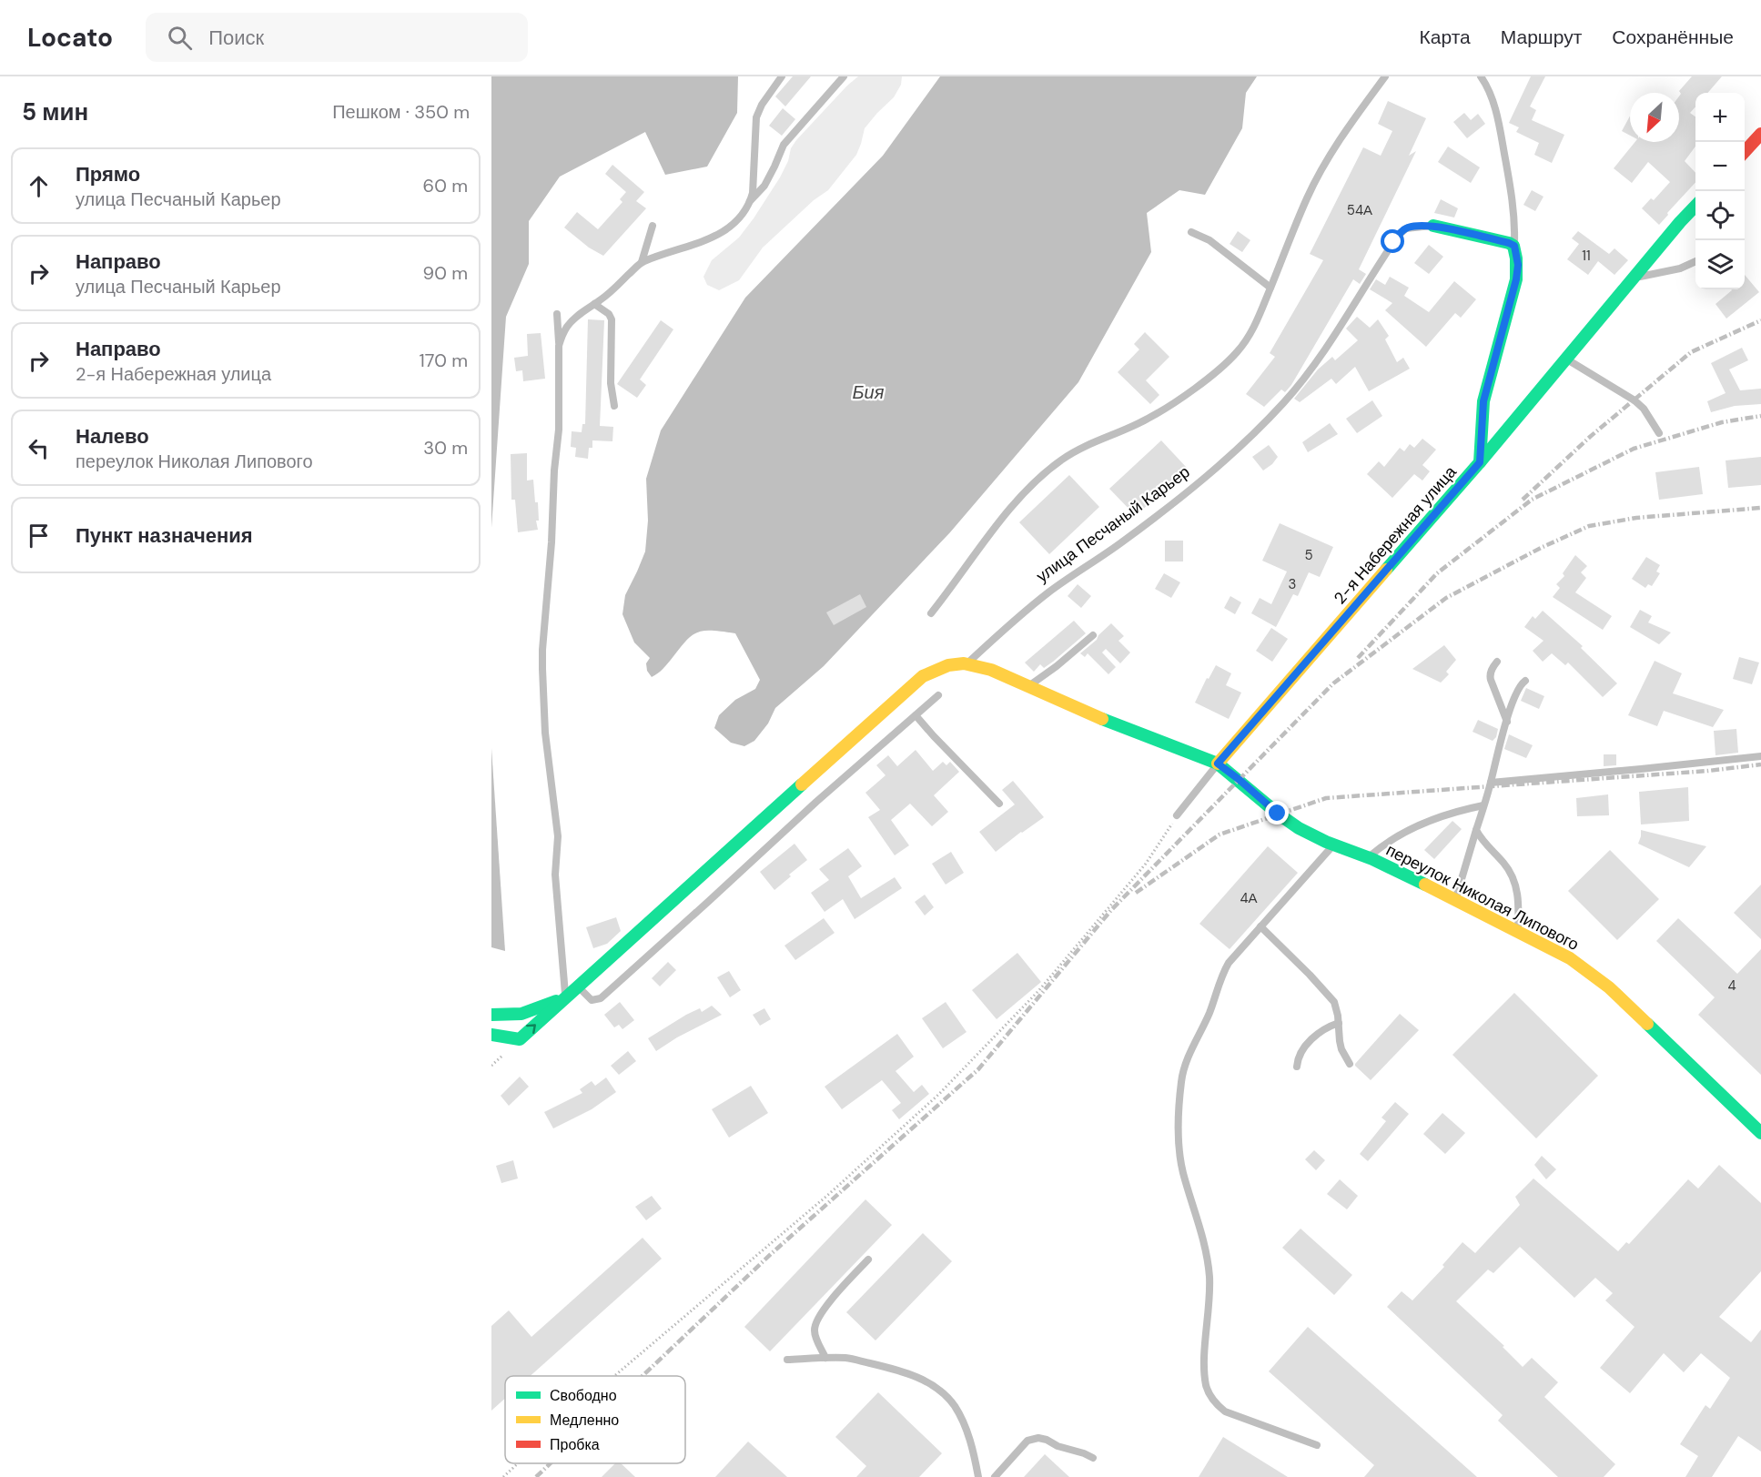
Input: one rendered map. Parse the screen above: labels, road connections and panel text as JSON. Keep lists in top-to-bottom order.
{
  "streets": {
    "street": ["улица Песчаный Карьер", "2-я Набережная улица", "переулок Николая Липового"]
  },
  "crossings": [
    ["улица Песчаный Карьер", "переулок Николая Липового"],
    ["2-я Набережная улица", "переулок Николая Липового"]
  ],
  "water": ["Бия"],
  "house_numbers": [
    "54А",
    "11",
    "5",
    "3",
    "4А",
    "4"
  ],
  "legend": ["Свободно", "Медленно", "Пробка"],
  "north": "bottom left",
  "page": {
    "header": "Locato",
    "search": "Поиск",
    "nav": ["Карта", "Маршрут", "Сохранённые"],
    "heading": ["5 мин", "Пешком · 350 m"],
    "map_buttons": ["+", "−"],
    "list": [
      ["Прямо", "улица Песчаный Карьер", "60 m"],
      ["Направо", "улица Песчаный Карьер", "90 m"],
      ["Направо", "2-я Набережная улица", "170 m"],
      ["Налево", "переулок Николая Липового", "30 m"],
      "Пункт назначения"
    ]
  }
}
